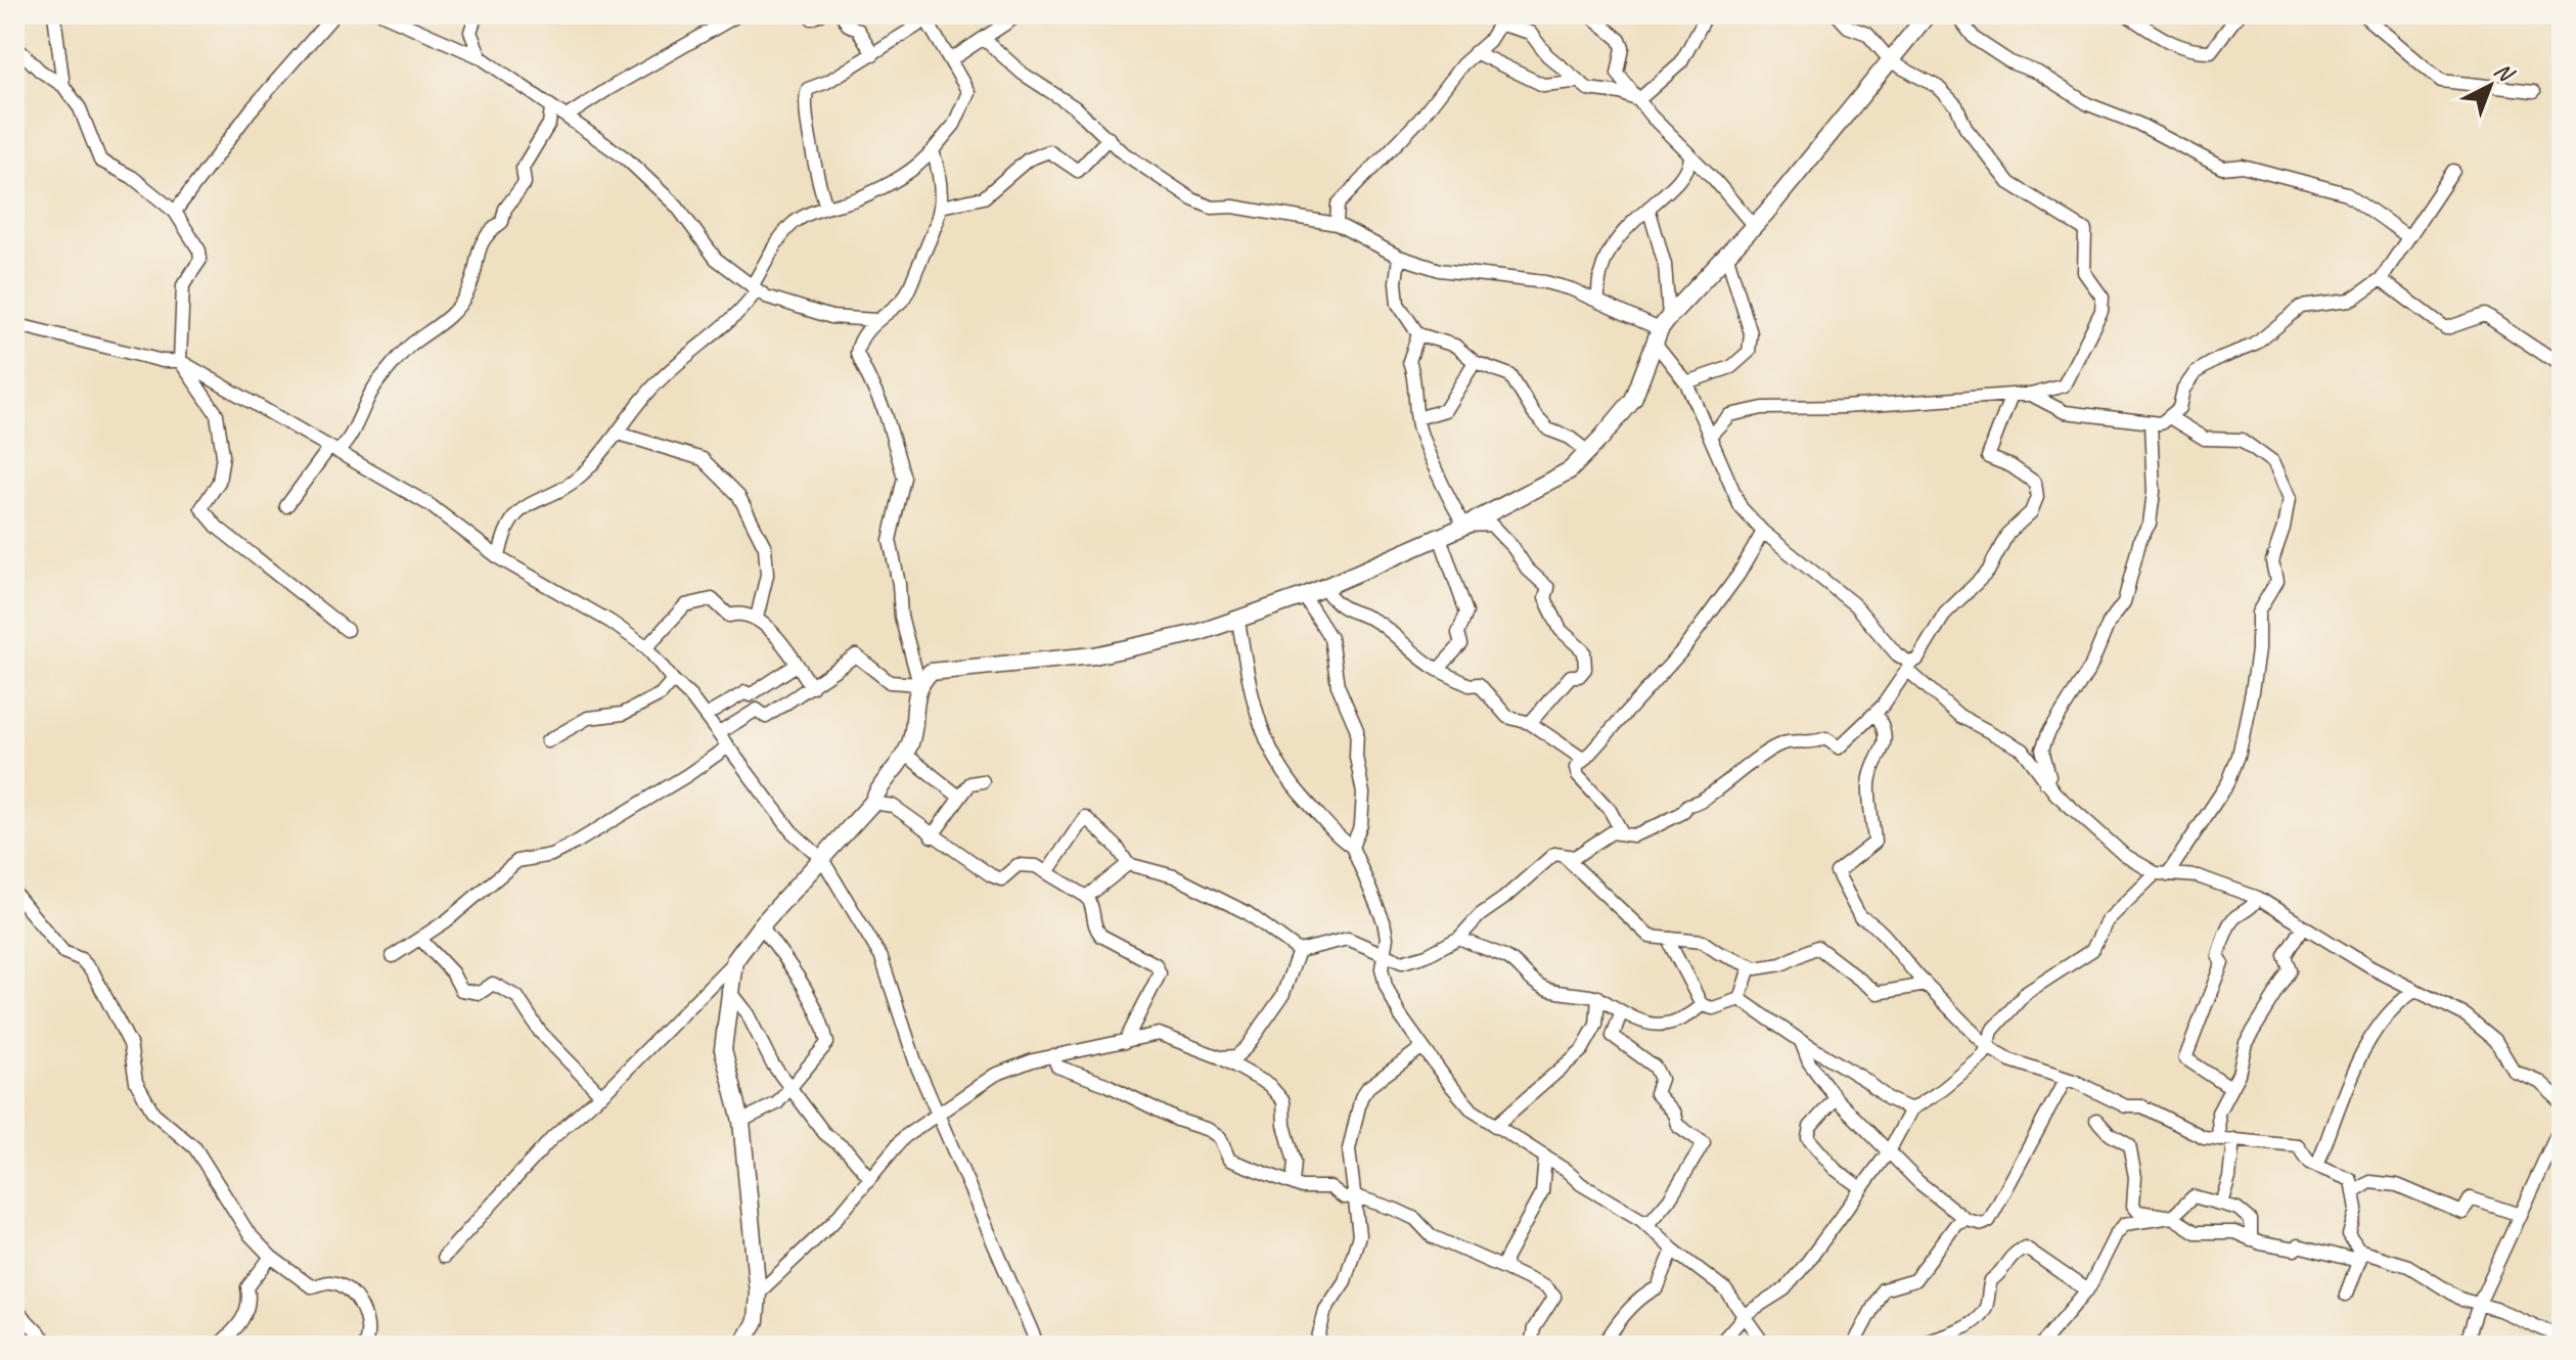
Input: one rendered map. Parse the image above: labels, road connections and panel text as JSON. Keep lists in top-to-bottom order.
{
  "north": "top right"
}
